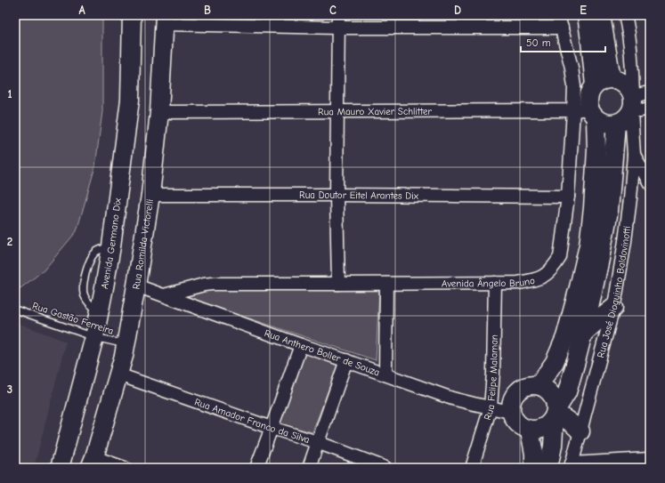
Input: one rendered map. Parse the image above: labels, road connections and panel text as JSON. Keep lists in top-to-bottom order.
{
  "streets": {
    "street": [
      "Rua Mauro Xavier Schlitter",
      "Rua Doutor Eitel Arantes Dix",
      "Avenida Germano Dix",
      "Rua Romilda Victorelli",
      "Avenida Ângelo Bruno",
      "Rua José Dioguinho Baldovinotti",
      "Rua Anthero Boller de Souza",
      "Rua Felipe Malaman",
      "Rua Amador Franco da Silva"
    ],
    "lane": ["Rua Gastão Ferreira"]
  },
  "crossings": [
    ["Rua Mauro Xavier Schlitter", "Rua Romilda Victorelli"],
    ["Rua Mauro Xavier Schlitter", "Avenida Ângelo Bruno"],
    ["Rua Mauro Xavier Schlitter", "Rua José Dioguinho Baldovinotti"],
    ["Rua Doutor Eitel Arantes Dix", "Rua Romilda Victorelli"],
    ["Rua Doutor Eitel Arantes Dix", "Avenida Ângelo Bruno"],
    ["Avenida Germano Dix", "Rua Gastão Ferreira"],
    ["Rua Romilda Victorelli", "Rua Gastão Ferreira"],
    ["Rua Romilda Victorelli", "Rua Anthero Boller de Souza"],
    ["Rua Romilda Victorelli", "Rua Amador Franco da Silva"],
    ["Avenida Ângelo Bruno", "Rua José Dioguinho Baldovinotti"],
    ["Avenida Ângelo Bruno", "Rua Anthero Boller de Souza"],
    ["Avenida Ângelo Bruno", "Rua Felipe Malaman"],
    ["Rua Anthero Boller de Souza", "Rua Felipe Malaman"]
  ],
  "scale_bar": "50 m",
  "grid": {
    "columns": [
      "A",
      "B",
      "C",
      "D",
      "E"
    ],
    "rows": ["1", "2", "3"]
  }
}
